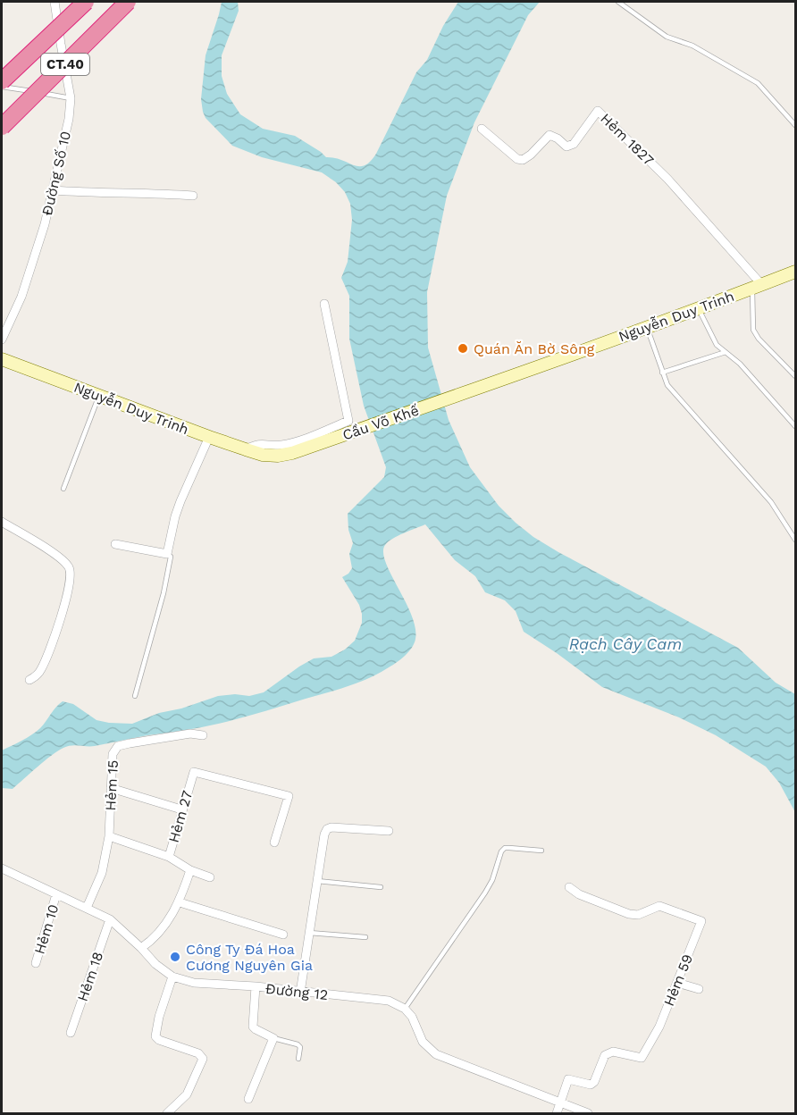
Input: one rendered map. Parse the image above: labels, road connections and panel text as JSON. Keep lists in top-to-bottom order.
{
  "streets": {
    "highway": ["CT.40"],
    "main road": ["Nguyễn Duy Trinh", "Cầu Võ Khế"],
    "street": [
      "Hẻm 1827",
      "Đường Số 10",
      "Hẻm 15",
      "Hẻm 27",
      "Hẻm 10",
      "Hẻm 18",
      "Hẻm 59",
      "Đường 12"
    ]
  },
  "crossings": [
    ["Hẻm 1827", "Nguyễn Duy Trinh"],
    ["Nguyễn Duy Trinh", "Cầu Võ Khế"],
    ["Hẻm 15", "Đường 12"],
    ["Hẻm 10", "Đường 12"],
    ["Hẻm 18", "Đường 12"]
  ],
  "water": ["Rạch Cây Cam"],
  "places": ["Quán Ăn Bờ Sông", "Công Ty Đá Hoa Cương Nguyên Gia"]
}
